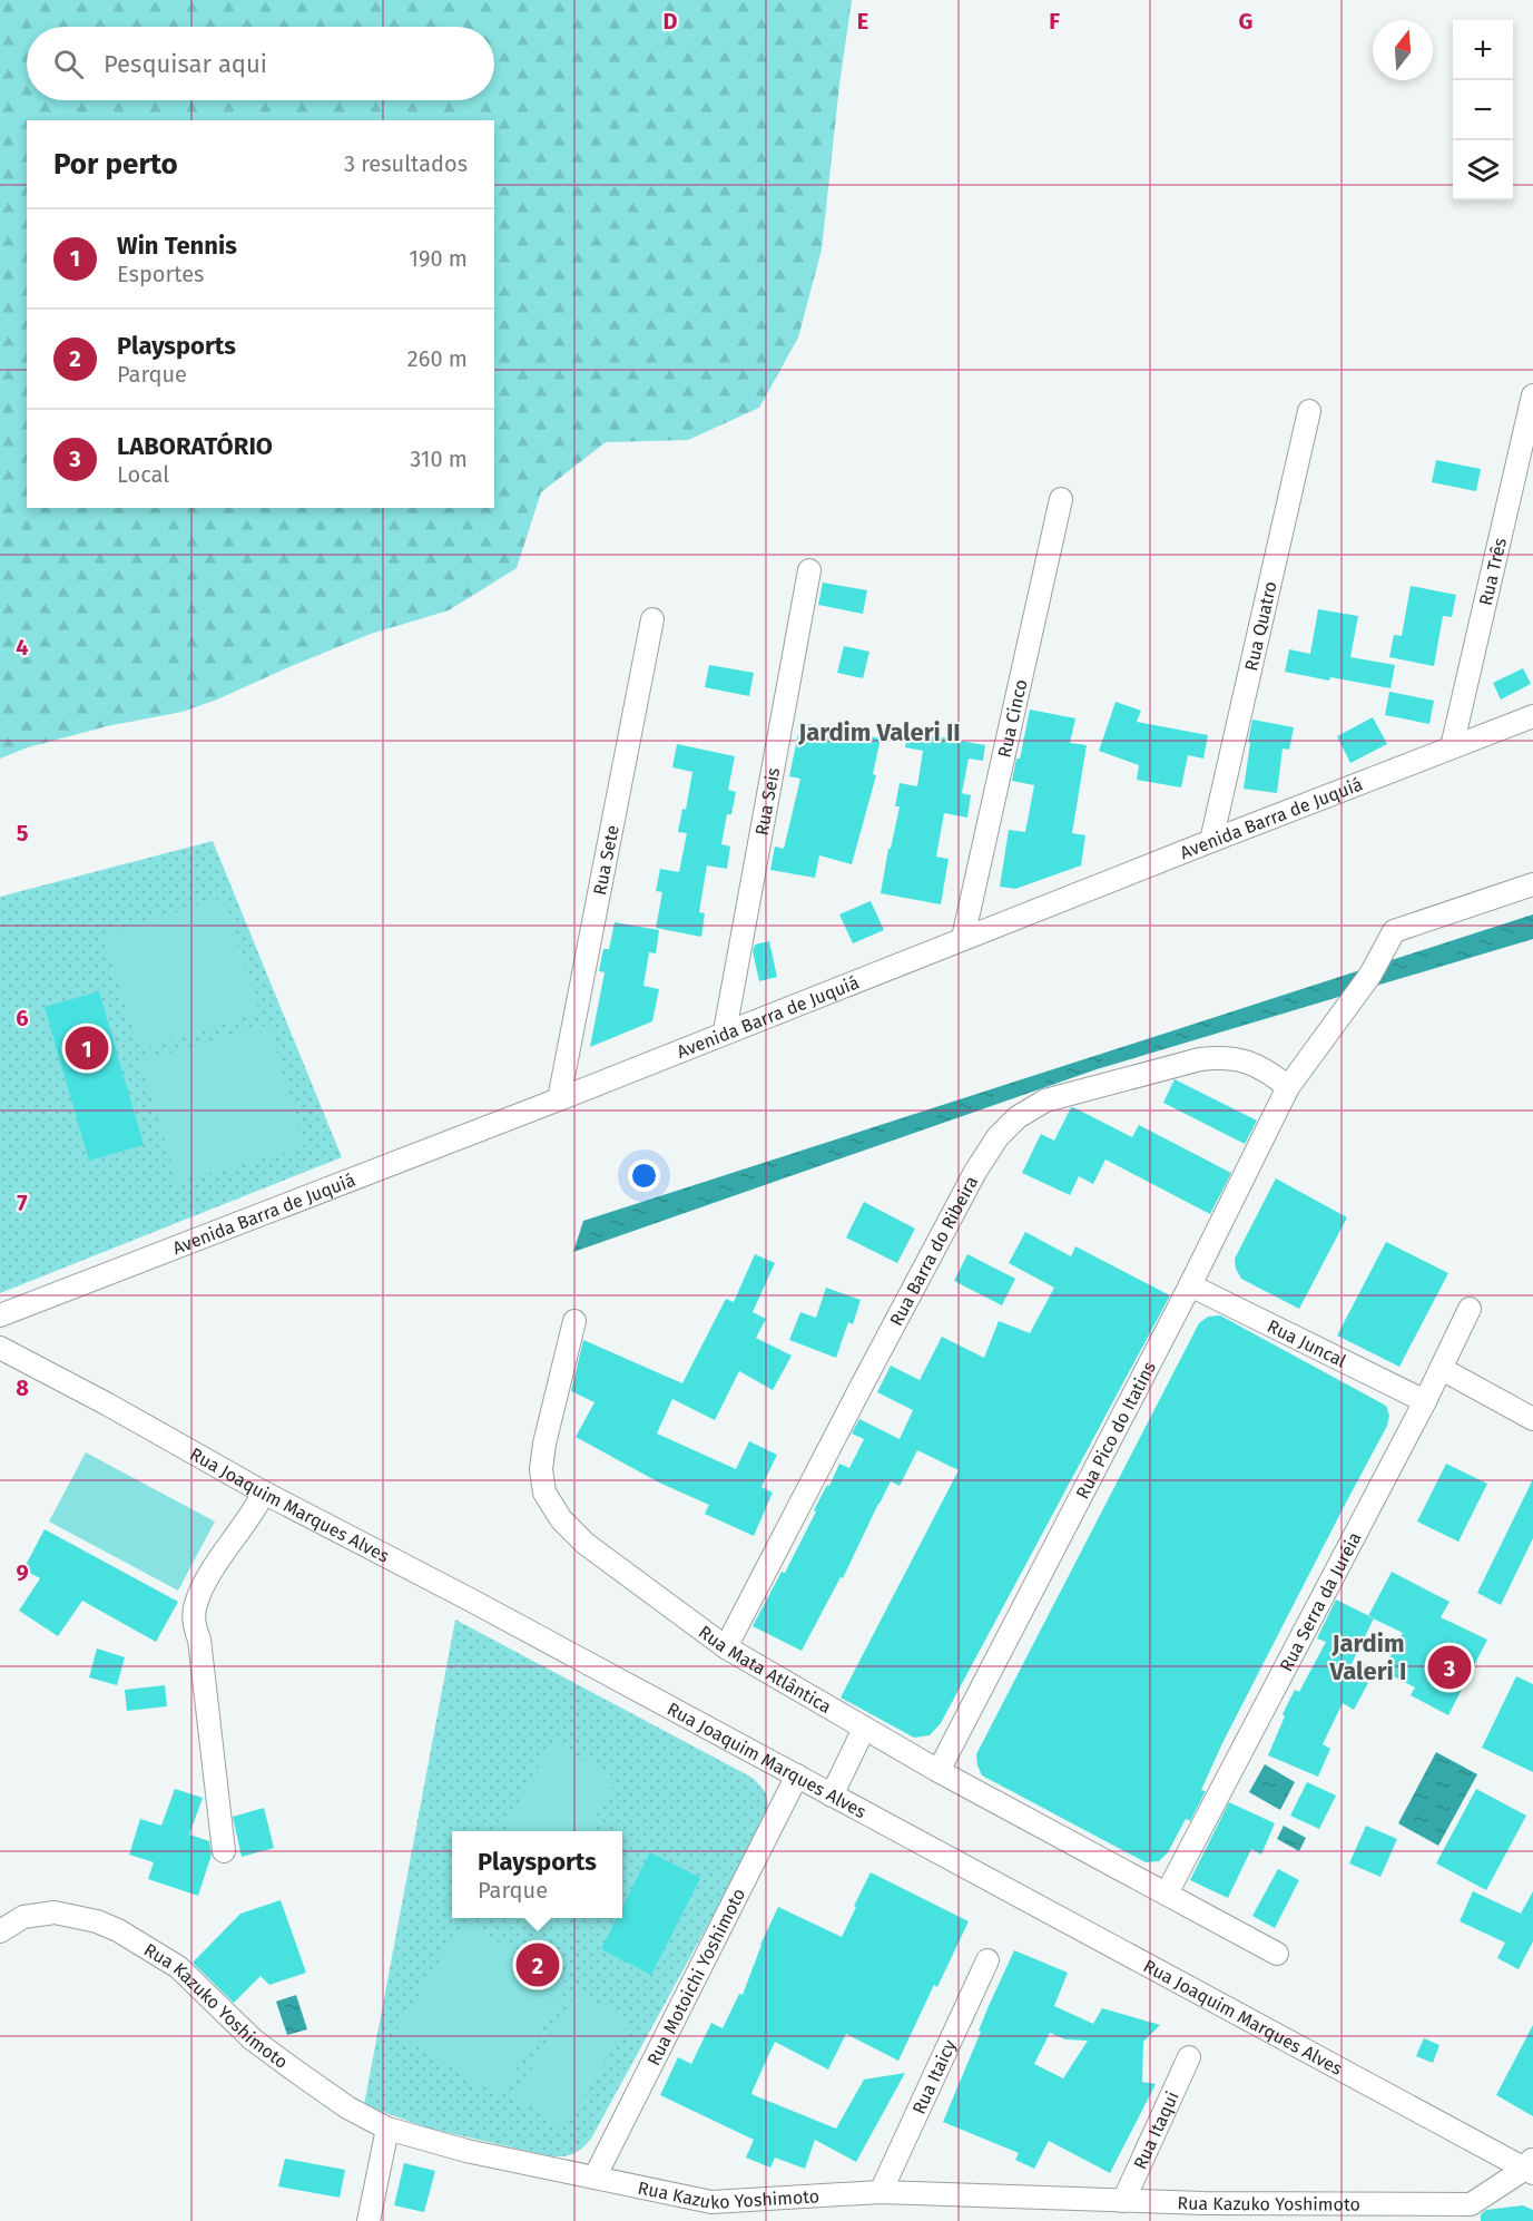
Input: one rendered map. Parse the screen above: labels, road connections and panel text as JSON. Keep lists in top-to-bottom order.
{
  "streets": {
    "street": [
      "Rua Três",
      "Rua Quatro",
      "Rua Cinco",
      "Rua Seis",
      "Avenida Barra de Juquiá",
      "Rua Sete",
      "Rua Barra do Ribeira",
      "Rua Juncal",
      "Rua Pico do Itatins",
      "Rua Joaquim Marques Alves",
      "Rua Serra da Juréia",
      "Rua Mata Atlântica",
      "Rua Motoichi Yoshimoto",
      "Rua Kazuko Yoshimoto",
      "Rua Itaicy",
      "Rua Itaqui"
    ]
  },
  "crossings": [
    ["Rua Três", "Avenida Barra de Juquiá"],
    ["Rua Quatro", "Avenida Barra de Juquiá"],
    ["Rua Cinco", "Avenida Barra de Juquiá"],
    ["Rua Seis", "Avenida Barra de Juquiá"],
    ["Avenida Barra de Juquiá", "Rua Sete"],
    ["Rua Barra do Ribeira", "Rua Pico do Itatins"],
    ["Rua Barra do Ribeira", "Rua Mata Atlântica"],
    ["Rua Juncal", "Rua Pico do Itatins"],
    ["Rua Juncal", "Rua Serra da Juréia"],
    ["Rua Pico do Itatins", "Rua Mata Atlântica"],
    ["Rua Joaquim Marques Alves", "Rua Motoichi Yoshimoto"],
    ["Rua Joaquim Marques Alves", "Rua Kazuko Yoshimoto"],
    ["Rua Serra da Juréia", "Rua Mata Atlântica"],
    ["Rua Motoichi Yoshimoto", "Rua Kazuko Yoshimoto"],
    ["Rua Kazuko Yoshimoto", "Rua Itaicy"],
    ["Rua Kazuko Yoshimoto", "Rua Itaqui"]
  ],
  "districts": ["Jardim Valeri II", "Jardim Valeri I"],
  "north": "top",
  "page": {
    "map_buttons": ["+", "−"],
    "search": "Pesquisar aqui",
    "heading": ["Por perto", "3 resultados"],
    "list": [
      {
        "mark": "1",
        "name": "Win Tennis",
        "note": "Esportes",
        "value": "190 m"
      },
      {
        "mark": "2",
        "name": "Playsports",
        "note": "Parque",
        "value": "260 m"
      },
      {
        "mark": "3",
        "name": "LABORATÓRIO",
        "note": "Local",
        "value": "310 m"
      }
    ],
    "pins": ["1", "3", "2"],
    "popup": ["Playsports", "Parque"]
  },
  "grid": {
    "columns": [
      "D",
      "E",
      "F",
      "G"
    ],
    "rows": [
      "4",
      "5",
      "6",
      "7",
      "8",
      "9"
    ]
  }
}
